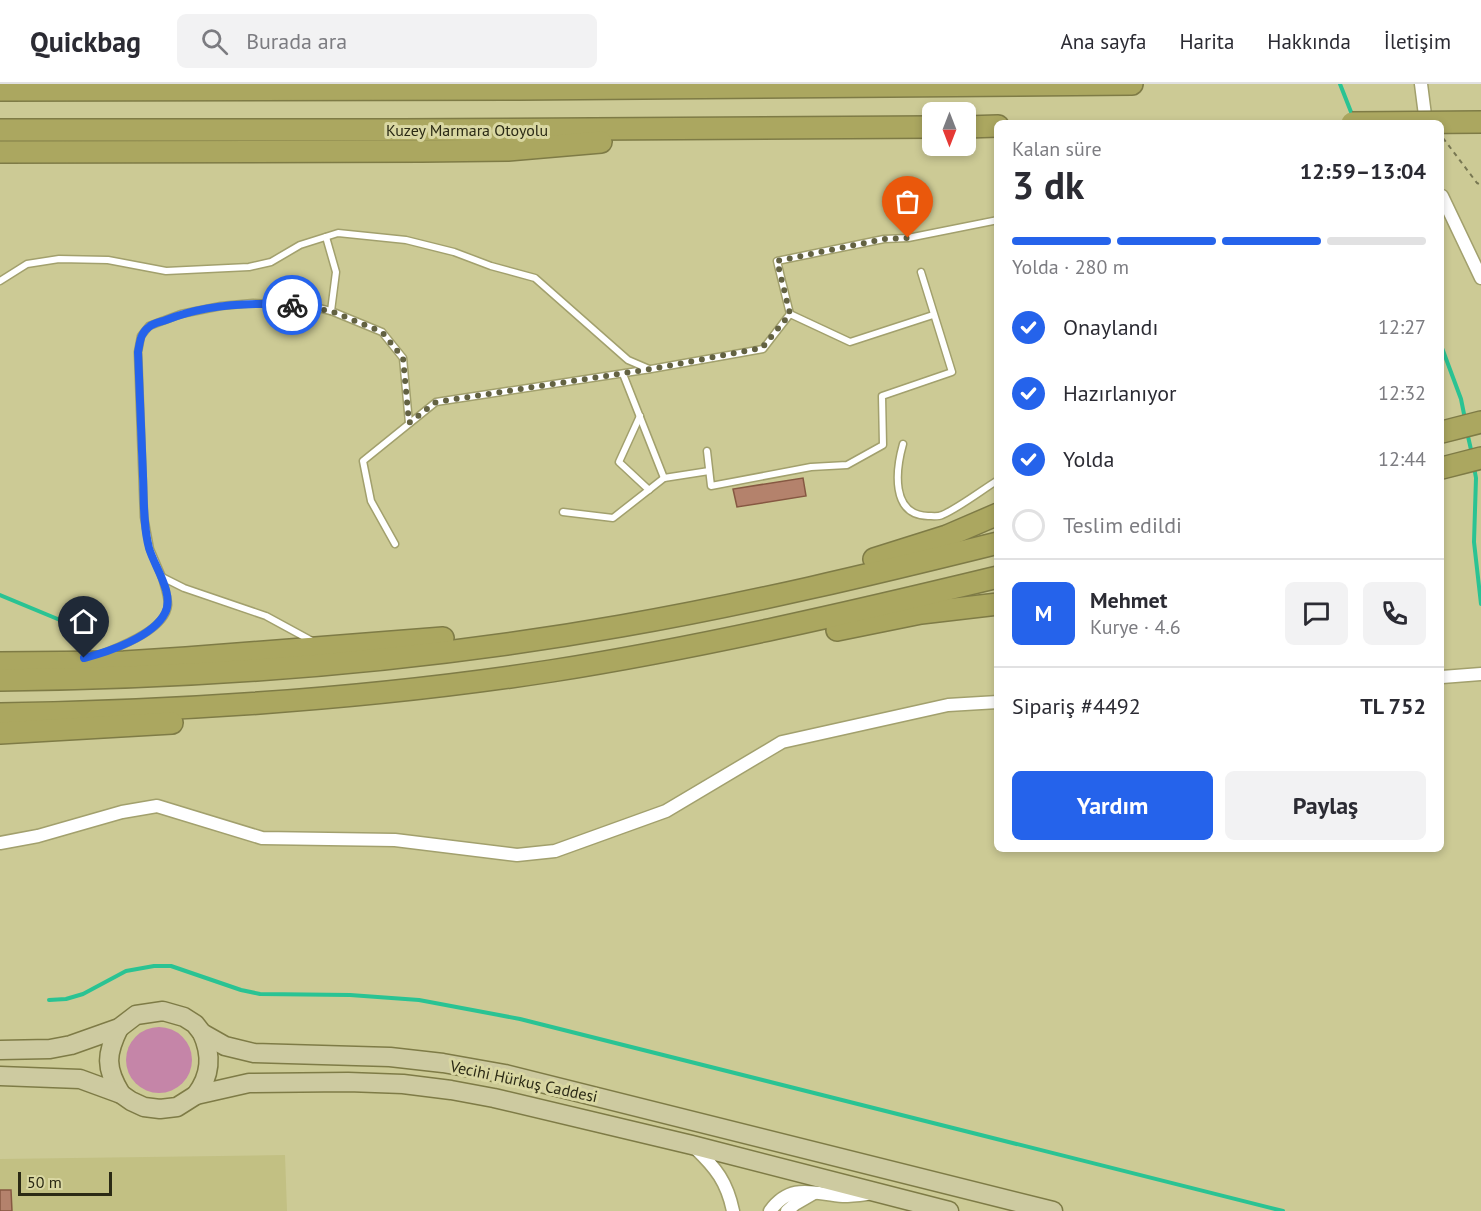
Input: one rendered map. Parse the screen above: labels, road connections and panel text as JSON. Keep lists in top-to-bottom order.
{
  "streets": {
    "highway": ["Kuzey Marmara Otoyolu"],
    "main road": ["Vecihi Hürkuş Caddesi"]
  },
  "scale_bar": "50 m",
  "north": "bottom",
  "page": {
    "header": "Quickbag",
    "search": "Burada ara",
    "nav": [
      "Ana sayfa",
      "Harita",
      "Hakkında",
      "İletişim"
    ],
    "heading": ["3 dk", "Kalan süre", "12:59–13:04"],
    "panel": [
      "Mehmet",
      "Kurye · 4.6",
      "Sipariş #4492",
      "TL 752"
    ],
    "bar": "Yolda · 280 m",
    "list": [
      ["Onaylandı", "12:27"],
      ["Hazırlanıyor", "12:32"],
      ["Yolda", "12:44"],
      "Teslim edildi"
    ],
    "round": "M",
    "buttons": ["Yardım", "Paylaş"],
    "scale": "50 m"
  }
}
